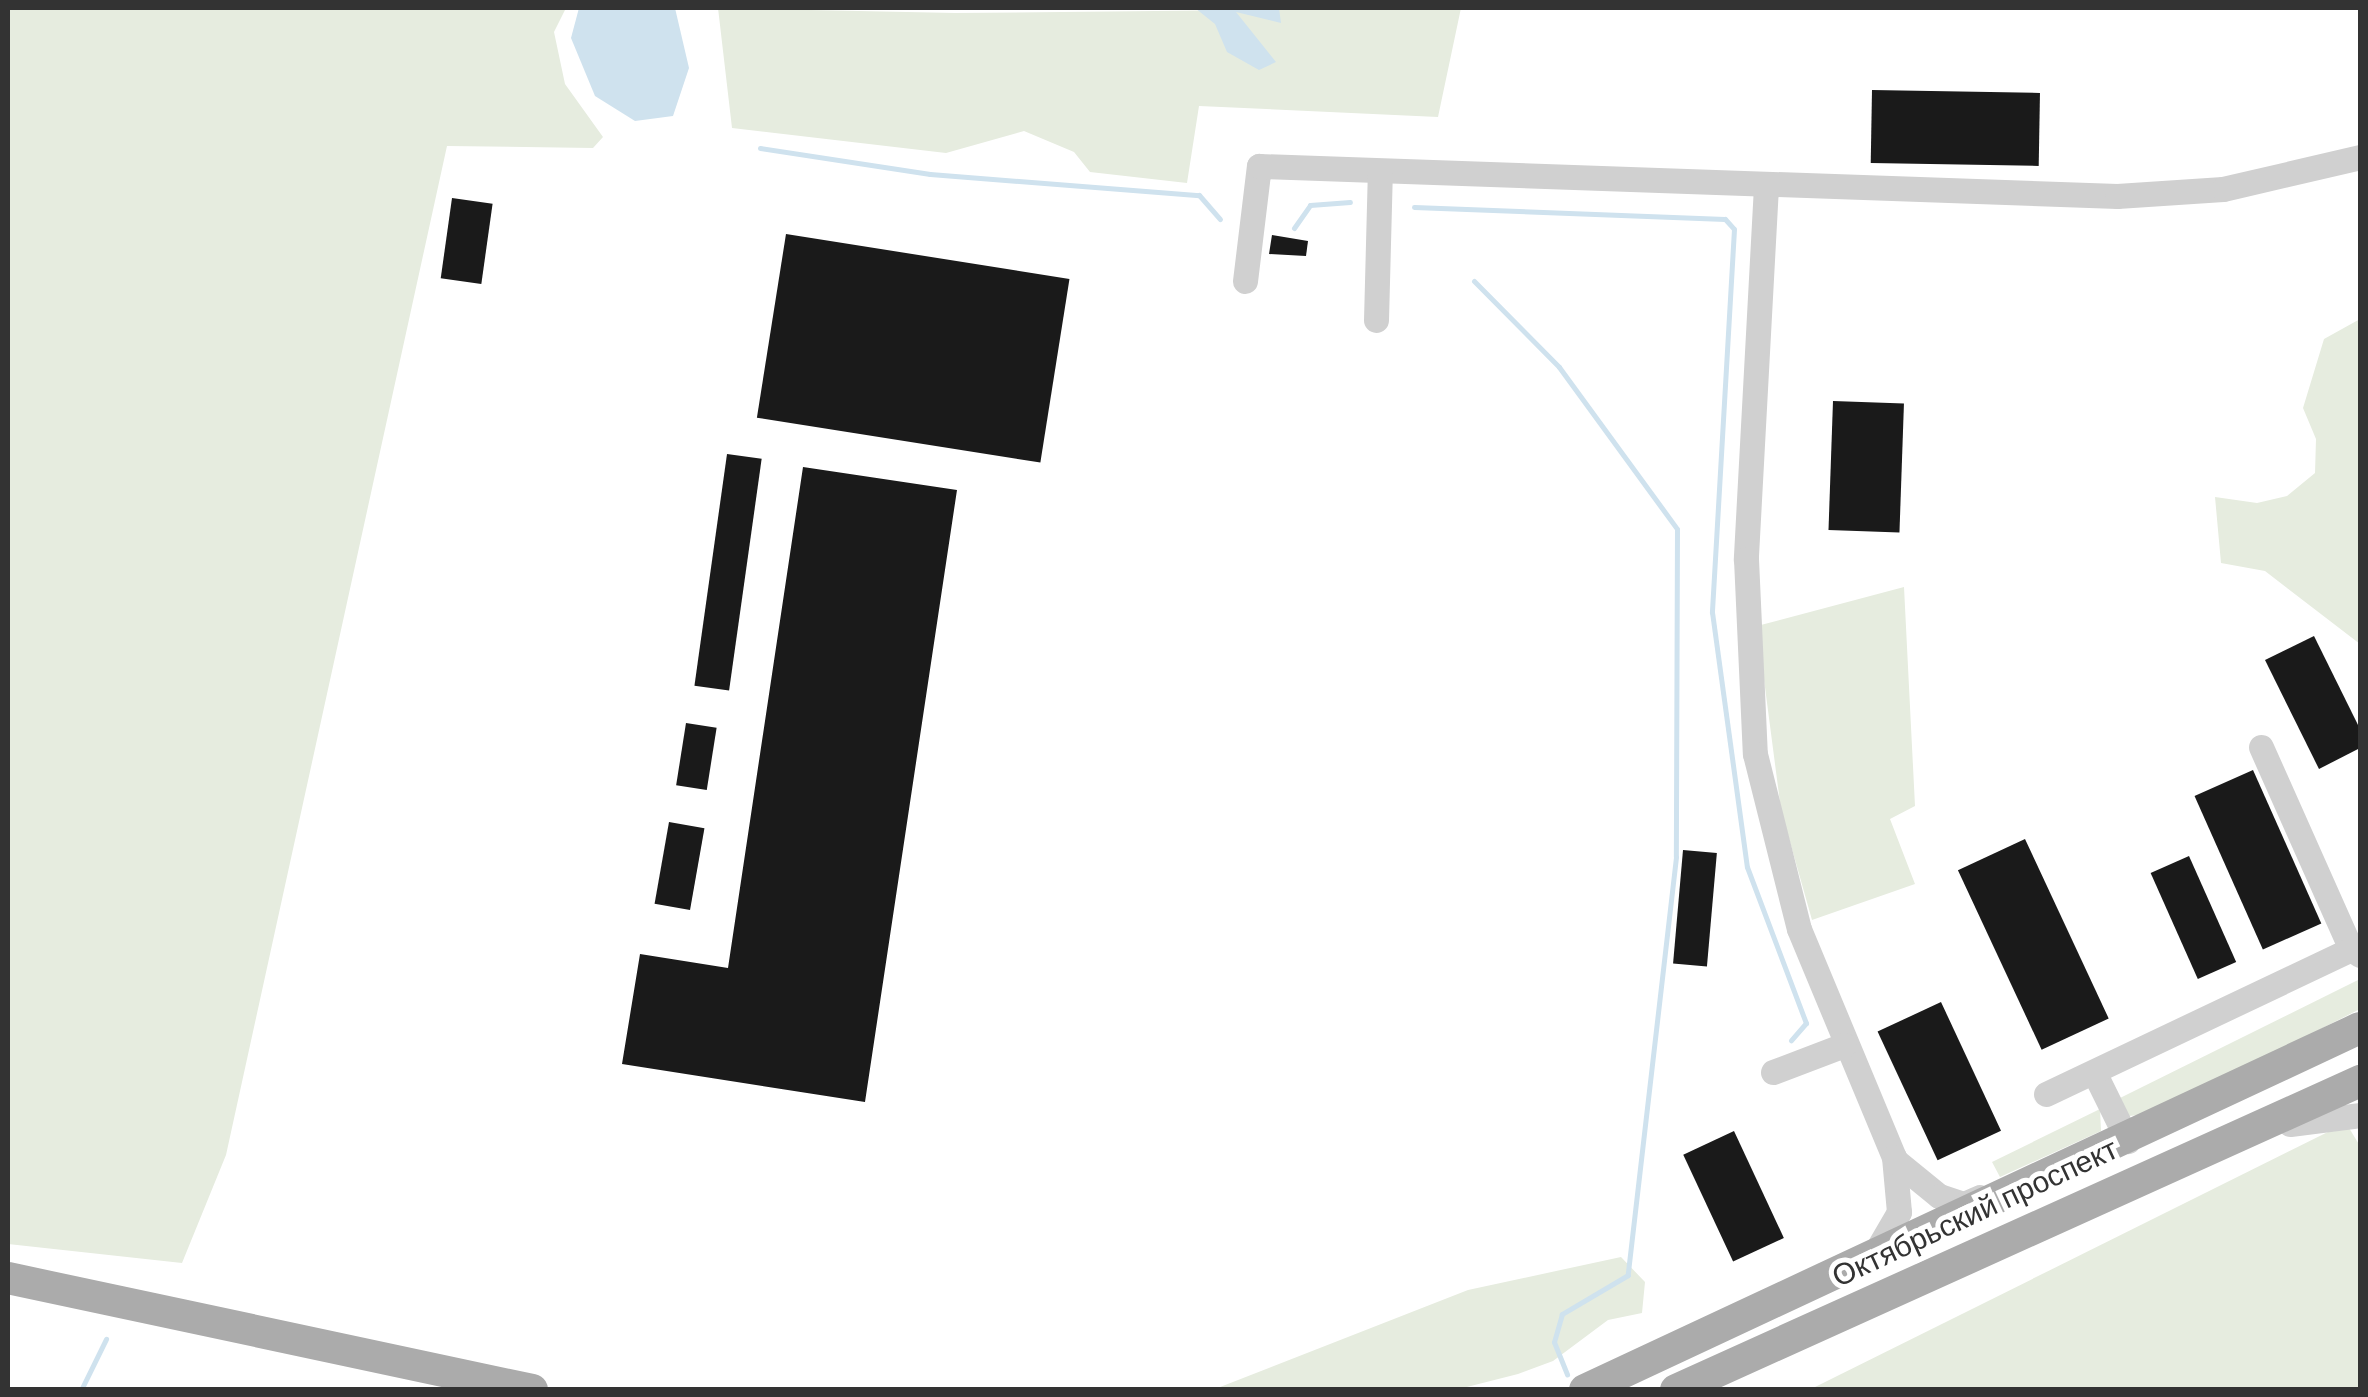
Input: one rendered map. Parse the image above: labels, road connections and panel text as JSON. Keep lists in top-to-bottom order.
{
  "streets": {
    "main road": ["Октябрьский проспект"]
  }
}
